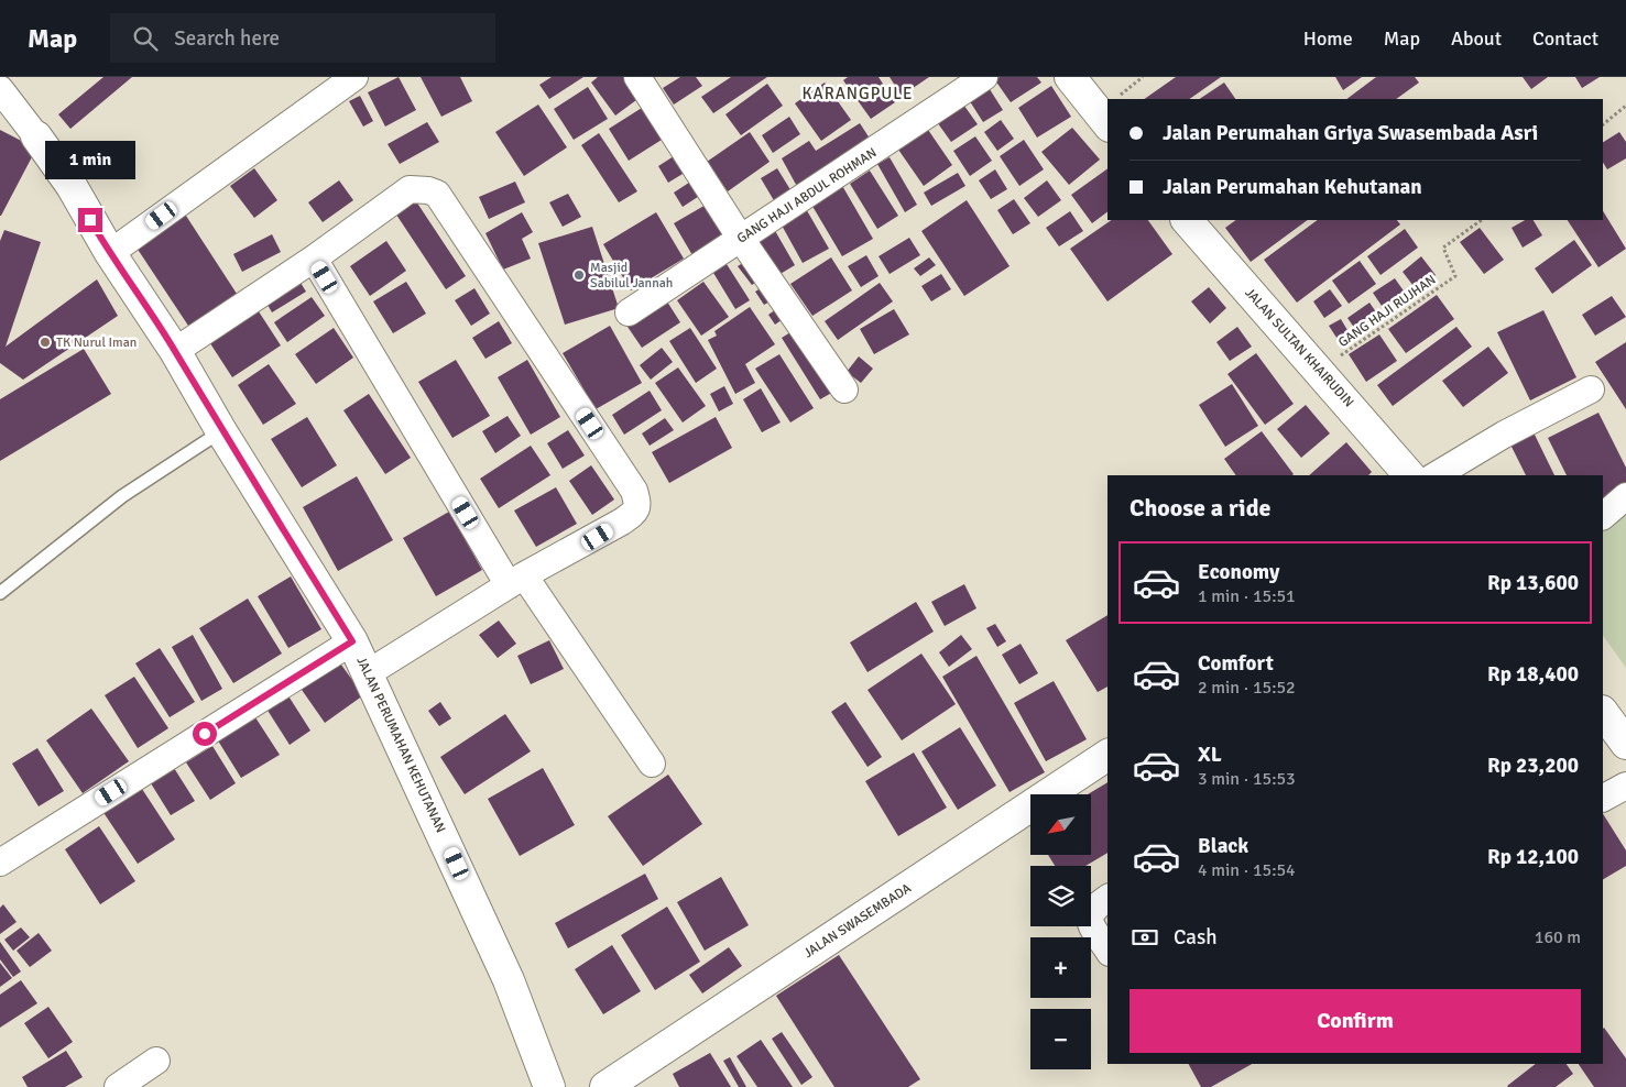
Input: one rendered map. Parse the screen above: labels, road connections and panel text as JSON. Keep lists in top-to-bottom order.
{
  "streets": {
    "street": [
      "GANG HAJI ABDUL ROHMAN",
      "JALAN SULTAN KHAIRUDIN",
      "JALAN PERUMAHAN KEHUTANAN",
      "JALAN SWASEMBADA"
    ],
    "path": ["GANG HAJI RUJHAN"]
  },
  "crossings": [
    ["GANG HAJI RUJHAN", "JALAN SULTAN KHAIRUDIN"]
  ],
  "districts": ["KARANGPULE"],
  "places": ["Masjid Sabilul Jannah", "TK Nurul Iman"],
  "north": "bottom left",
  "page": {
    "header": "Map",
    "search": "Search here",
    "nav": [
      "Home",
      "Map",
      "About",
      "Contact"
    ],
    "banner": ["Jalan Perumahan Griya Swasembada Asri", "Jalan Perumahan Kehutanan"],
    "bubble": "1 min",
    "heading": "Choose a ride",
    "list": [
      {
        "name": "Economy",
        "note": "1 min · 15:51",
        "value": "Rp 13,600"
      },
      {
        "name": "Comfort",
        "note": "2 min · 15:52",
        "value": "Rp 18,400"
      },
      {
        "name": "XL",
        "note": "3 min · 15:53",
        "value": "Rp 23,200"
      },
      {
        "name": "Black",
        "note": "4 min · 15:54",
        "value": "Rp 12,100"
      }
    ],
    "map_buttons": ["+", "−"],
    "pay": ["Cash", "160 m"],
    "buttons": "Confirm"
  }
}
